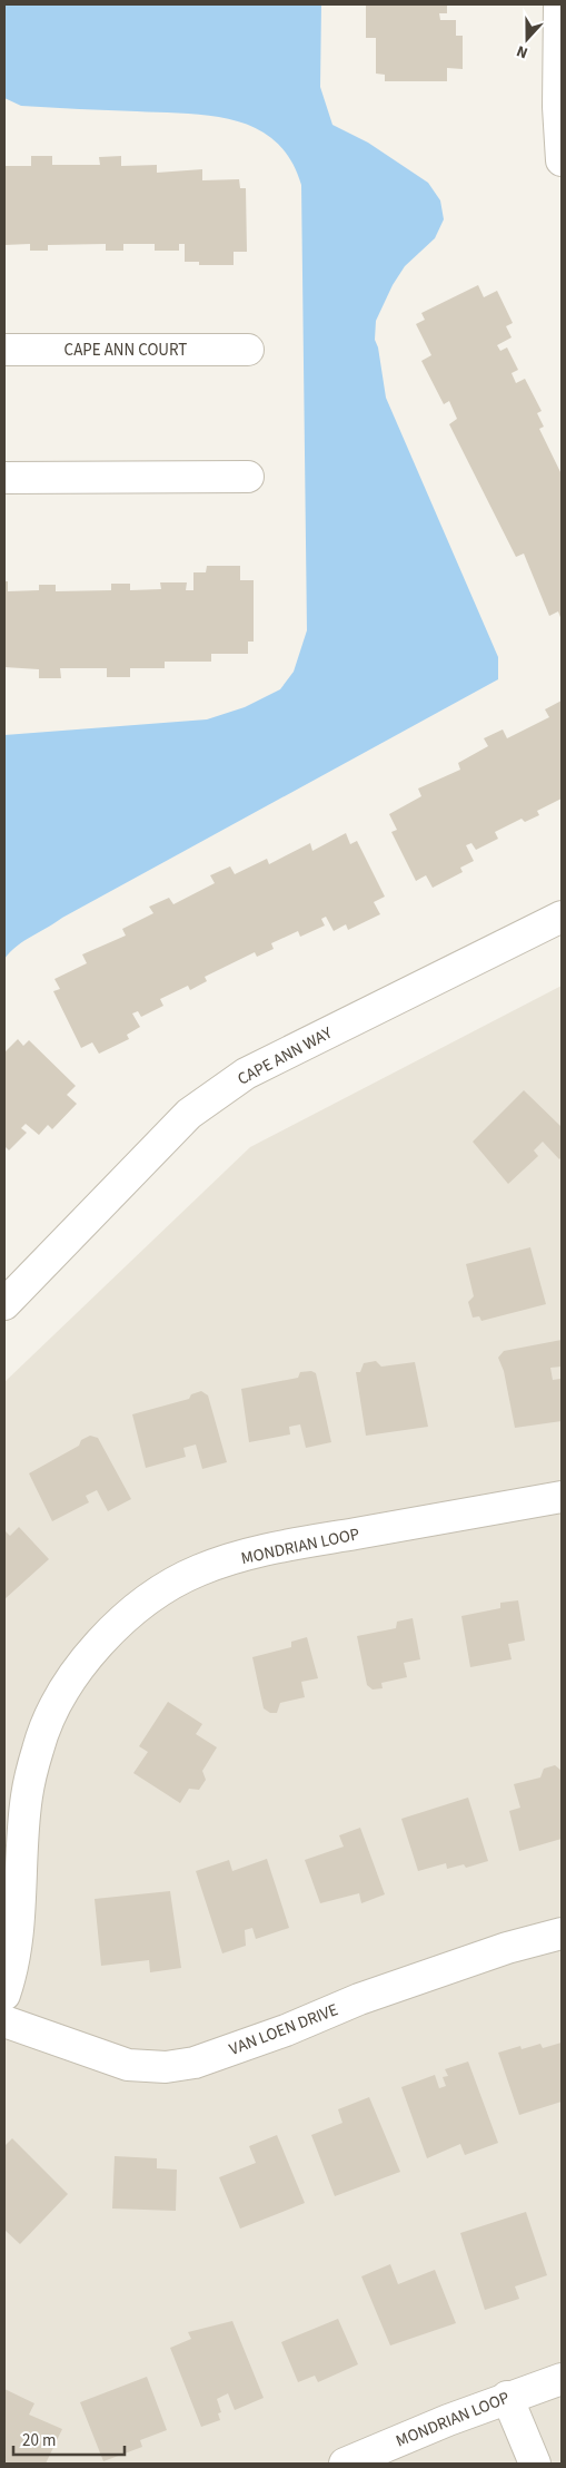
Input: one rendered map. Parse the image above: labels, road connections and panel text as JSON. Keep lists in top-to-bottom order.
{
  "streets": {
    "street": [
      "CAPE ANN COURT",
      "CAPE ANN WAY",
      "MONDRIAN LOOP",
      "VAN LOEN DRIVE"
    ]
  },
  "scale_bar": "20 m",
  "north": "bottom"
}
